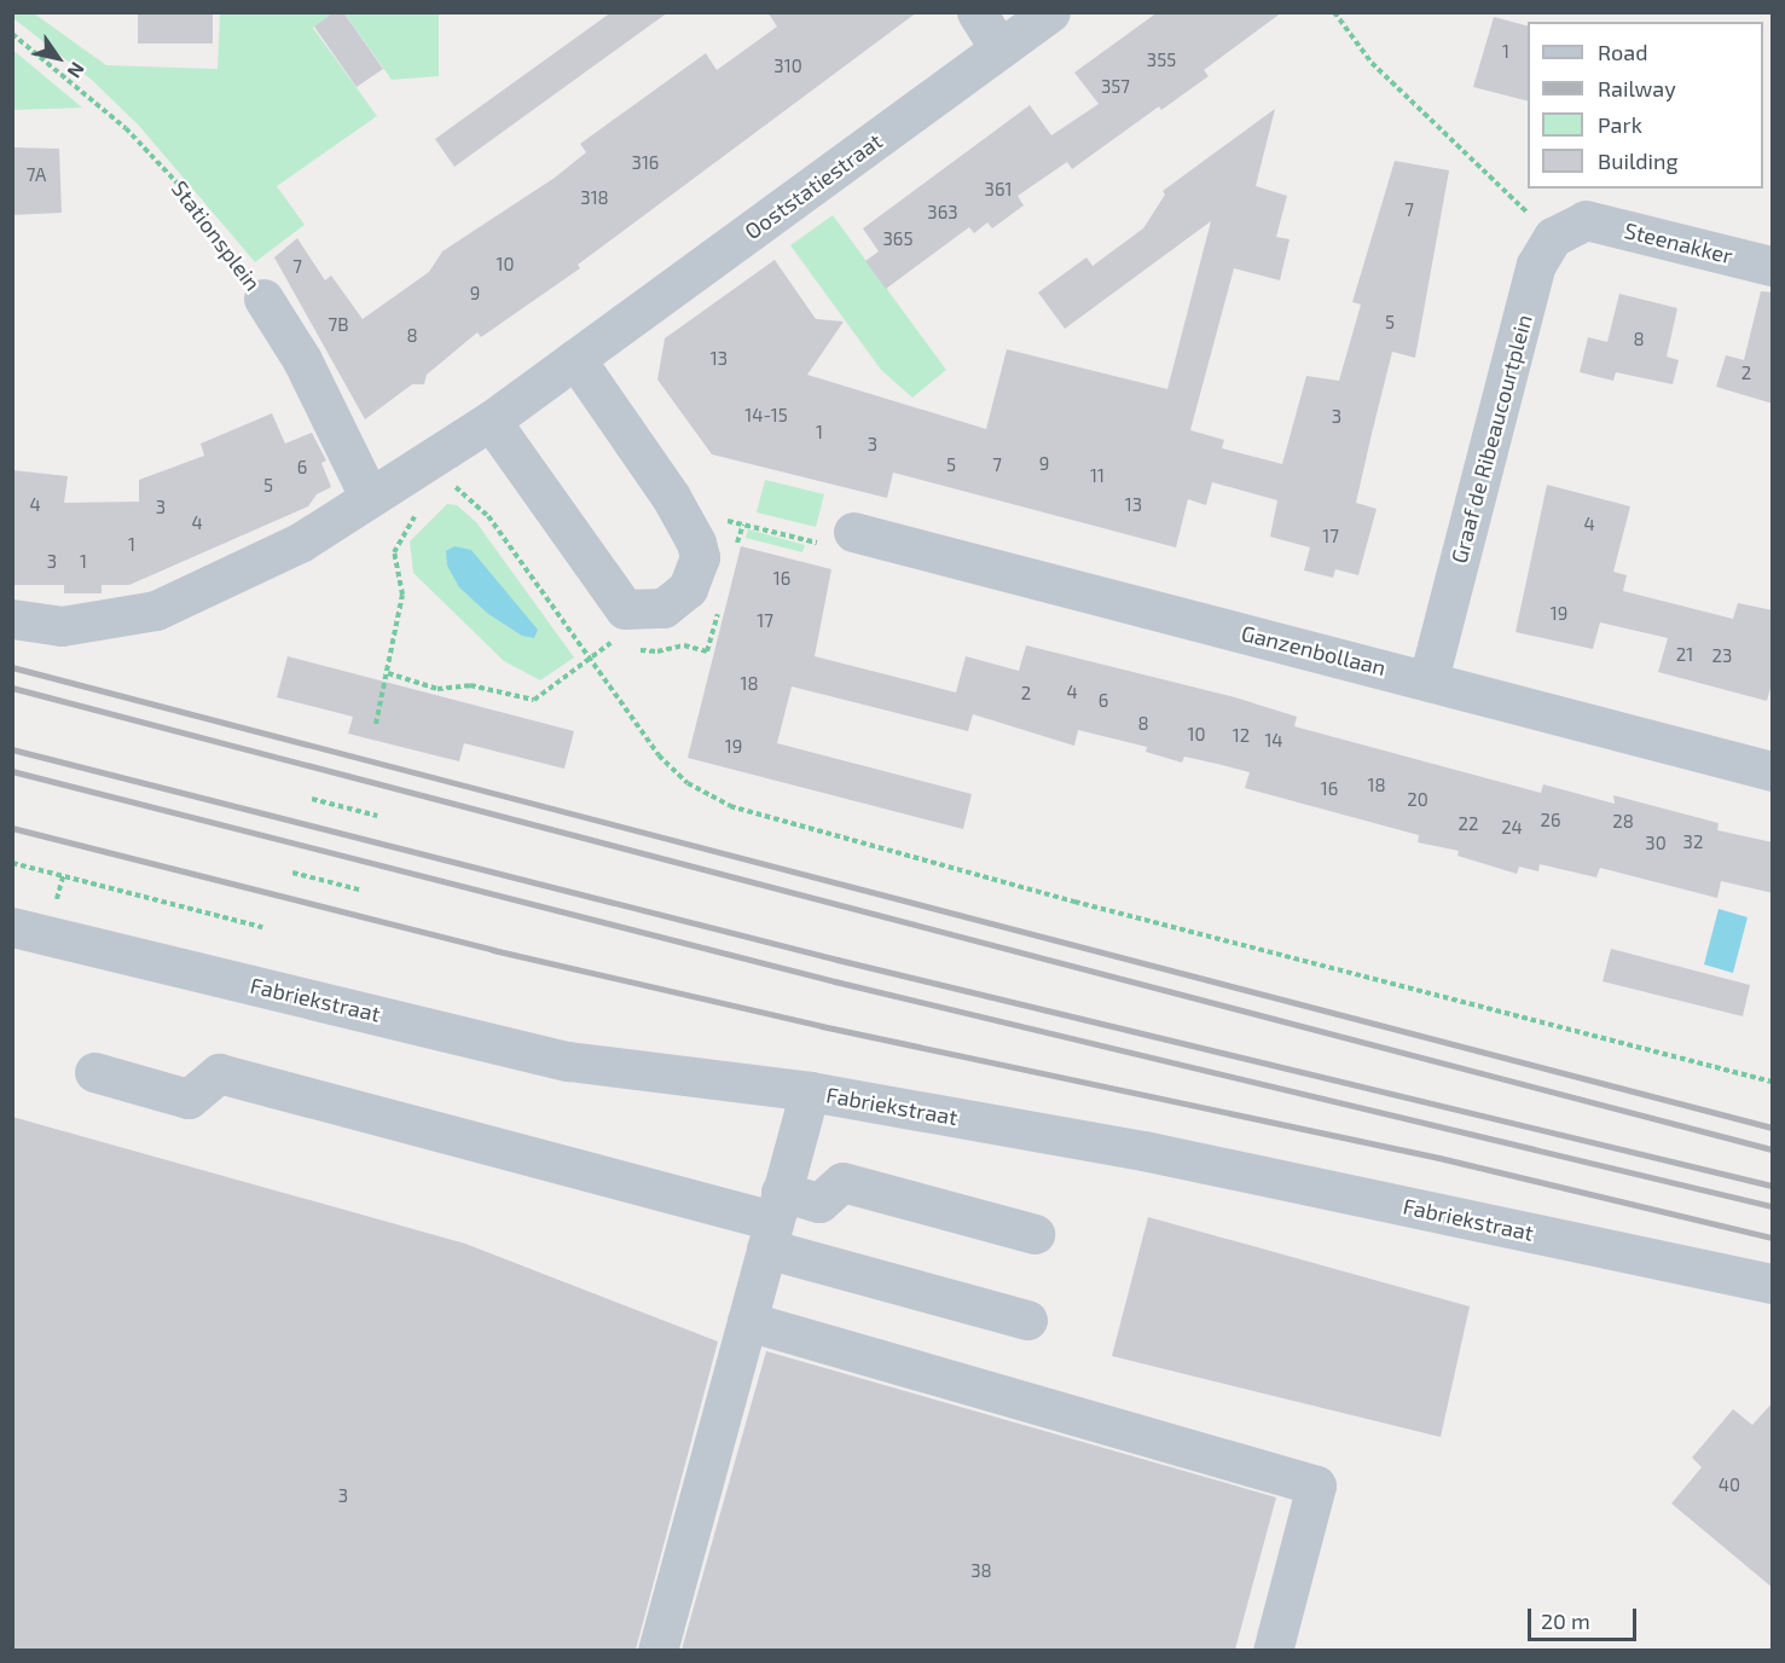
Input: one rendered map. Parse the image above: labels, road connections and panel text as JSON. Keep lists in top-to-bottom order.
{
  "streets": {
    "street": [
      "Ooststatiestraat",
      "Stationsplein",
      "Steenakker",
      "Graaf de Ribeaucourtplein",
      "Ganzenbollaan",
      "Fabriekstraat"
    ]
  },
  "crossings": [
    ["Steenakker", "Graaf de Ribeaucourtplein"],
    ["Graaf de Ribeaucourtplein", "Ganzenbollaan"]
  ],
  "house_numbers": [
    "1",
    "355",
    "310",
    "357",
    "316",
    "7A",
    "361",
    "318",
    "7",
    "363",
    "365",
    "10",
    "7",
    "9",
    "5",
    "7B",
    "8",
    "8",
    "13",
    "2",
    "14-15",
    "3",
    "1",
    "3",
    "9",
    "5",
    "7",
    "6",
    "11",
    "5",
    "4",
    "13",
    "3",
    "4",
    "4",
    "17",
    "1",
    "3",
    "1",
    "16",
    "19",
    "17",
    "21",
    "23",
    "18",
    "4",
    "2",
    "6",
    "8",
    "10",
    "12",
    "14",
    "19",
    "18",
    "16",
    "20",
    "26",
    "28",
    "22",
    "24",
    "32",
    "30",
    "40",
    "3",
    "38"
  ],
  "legend": [
    "Road",
    "Railway",
    "Park",
    "Building"
  ],
  "scale_bar": "20 m",
  "north": "bottom right"
}
